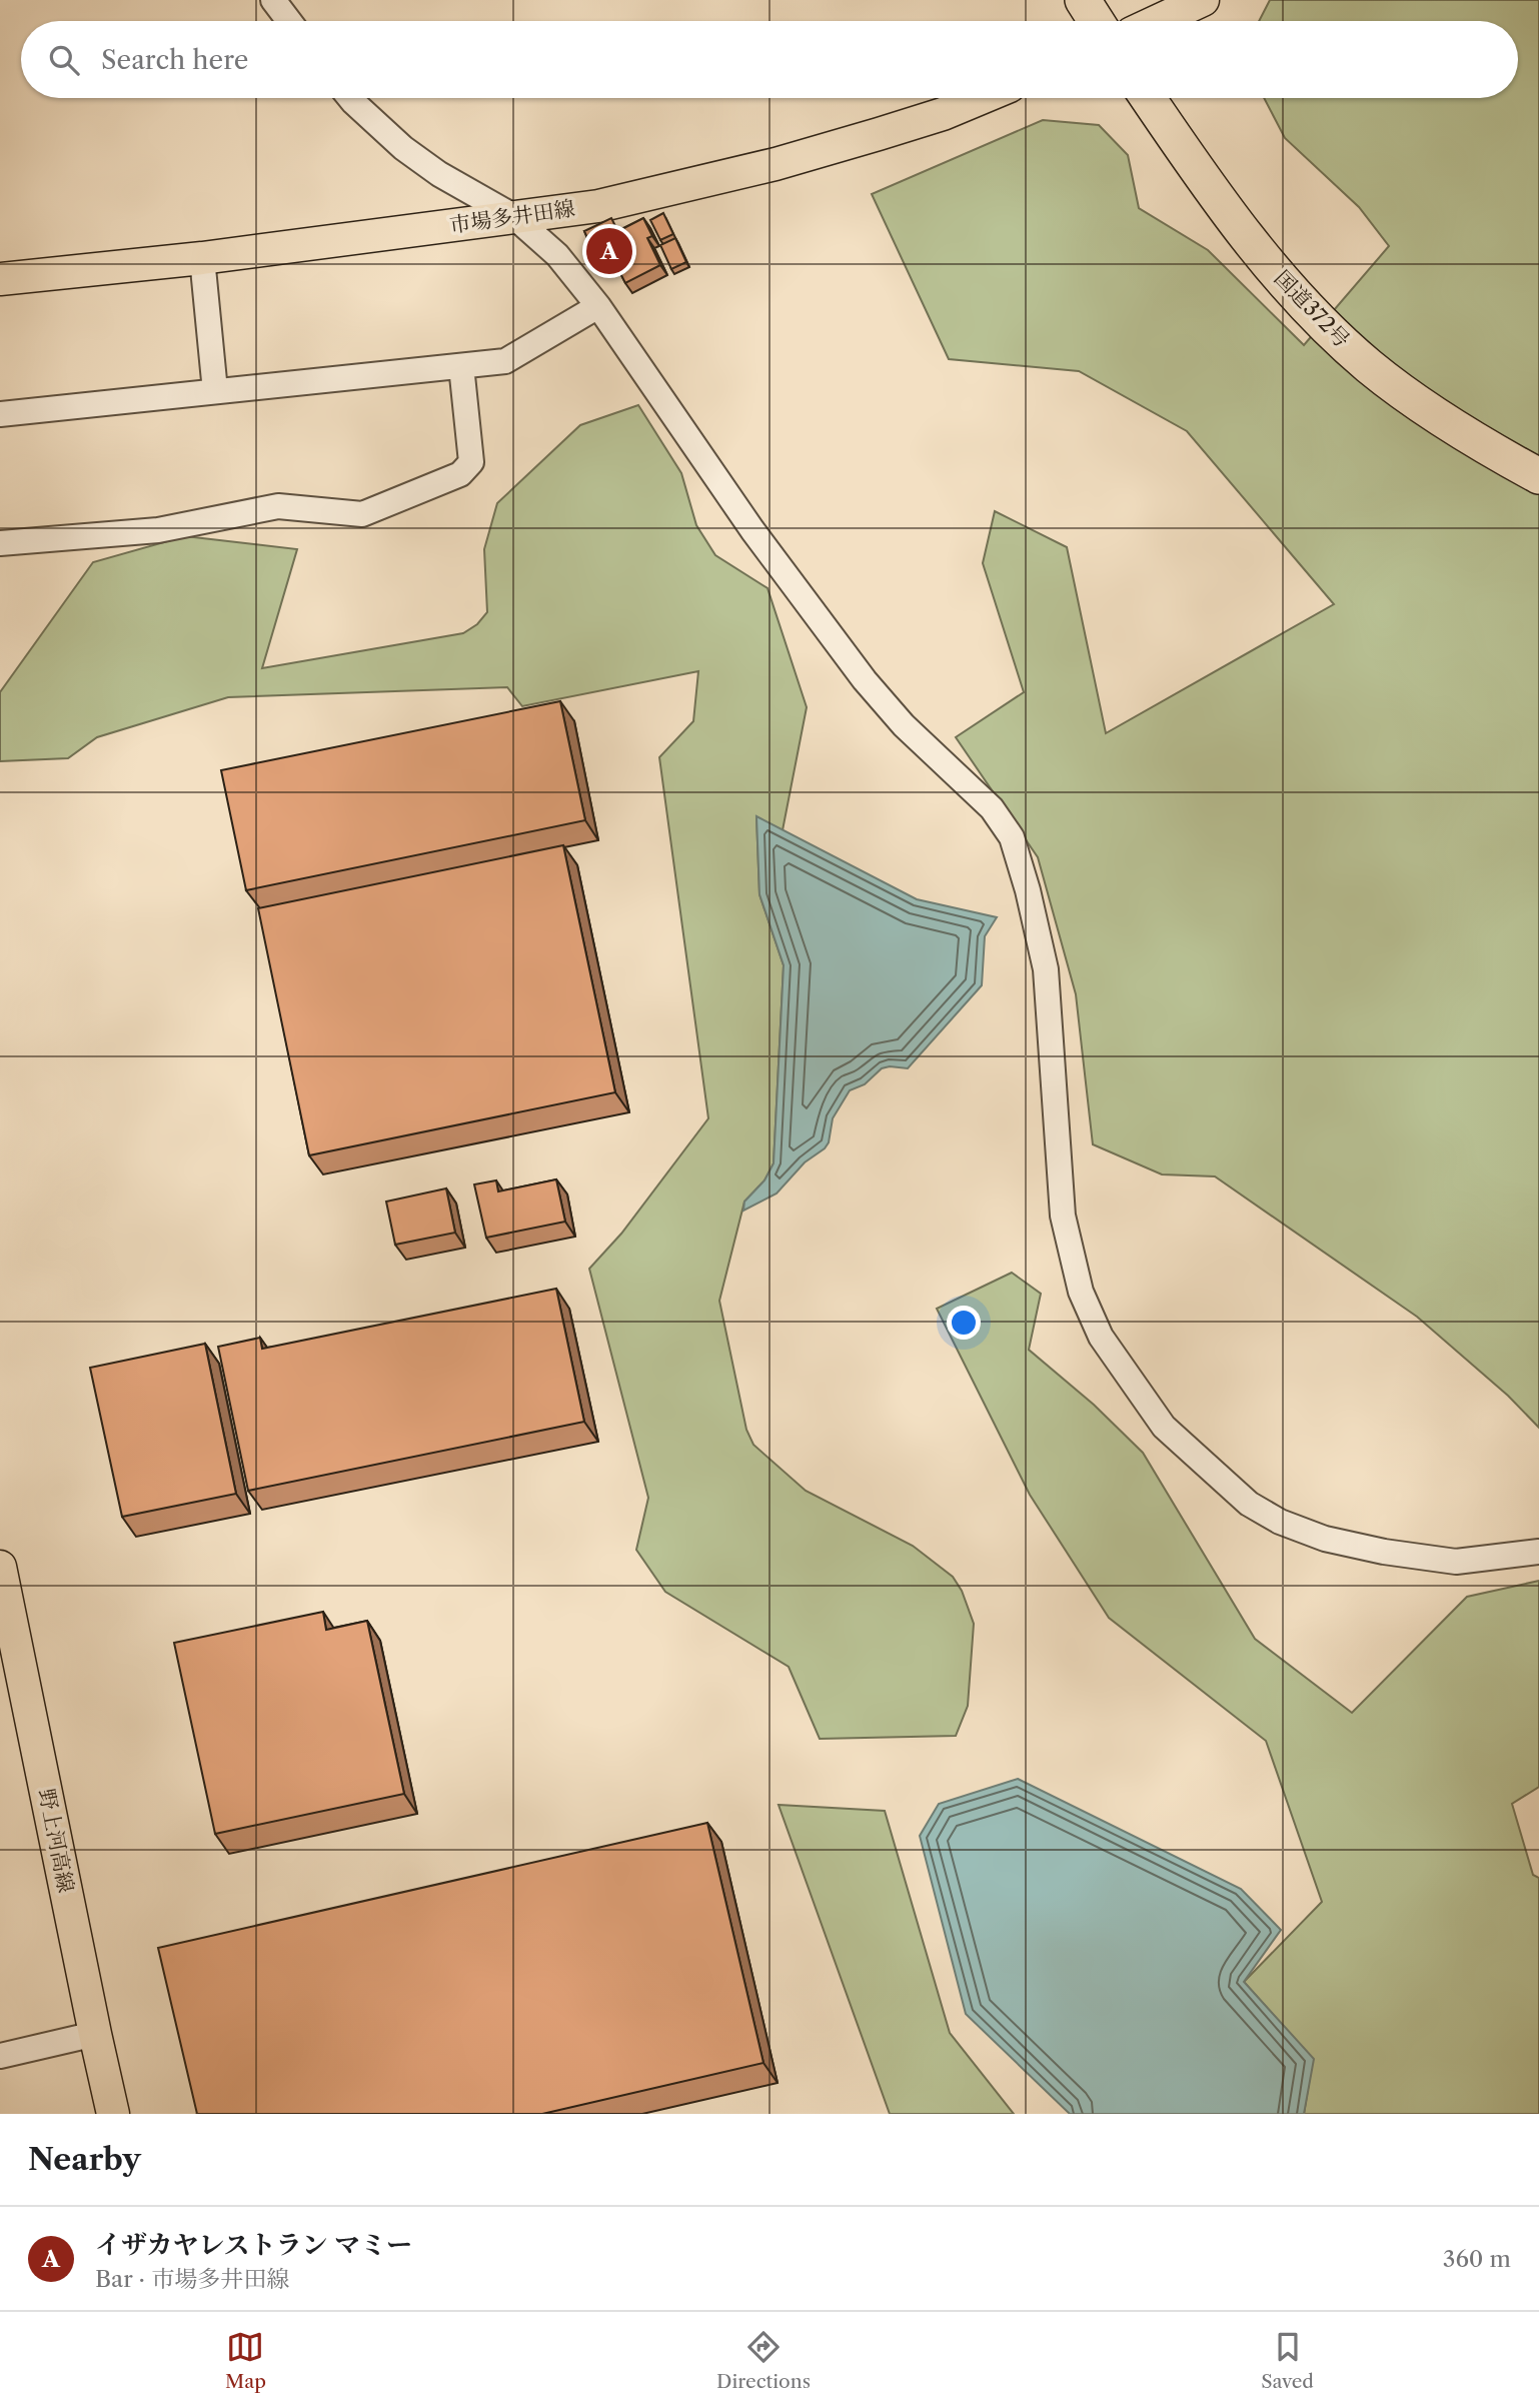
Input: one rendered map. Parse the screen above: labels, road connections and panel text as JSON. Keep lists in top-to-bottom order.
{
  "streets": {
    "highway": ["国道372号"],
    "main road": ["市場多井田線", "野上河高線"]
  },
  "page": {
    "search": "Search here",
    "pins": "A",
    "heading": "Nearby",
    "list": [
      {
        "mark": "A",
        "name": "イザカヤレストラン マミー",
        "note": "Bar · 市場多井田線",
        "value": "360 m"
      }
    ],
    "nav": ["Map", "Directions", "Saved"]
  }
}
